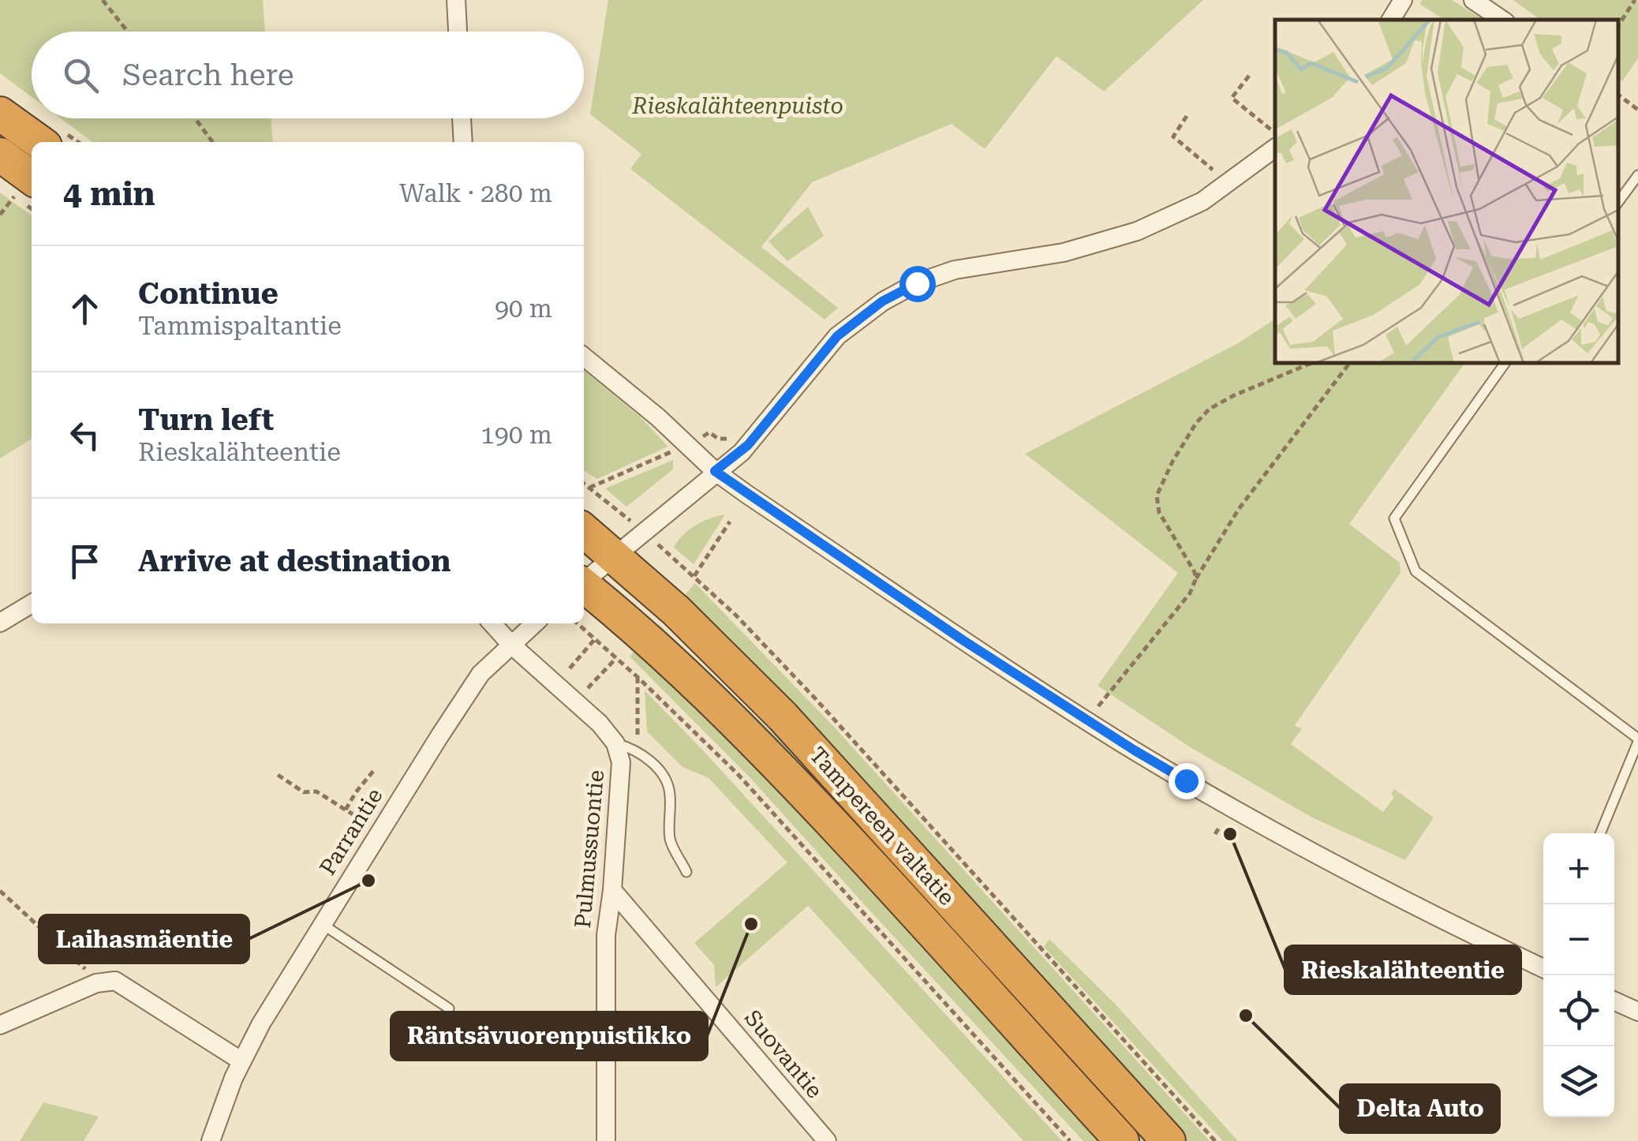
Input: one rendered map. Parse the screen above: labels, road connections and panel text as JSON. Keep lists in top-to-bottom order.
{
  "streets": {
    "highway": ["Tampereen valtatie"],
    "street": ["Parrantie", "Pulmussuontie", "Suovantie"]
  },
  "crossings": [
    ["Parrantie", "Pulmussuontie"],
    ["Pulmussuontie", "Suovantie"]
  ],
  "parks": ["Rieskalähteenpuisto"],
  "places": [
    "Rieskalähteentie",
    "Laihasmäentie",
    "Räntsävuorenpuistikko",
    "Delta Auto"
  ],
  "page": {
    "search": "Search here",
    "heading": ["4 min", "Walk · 280 m"],
    "list": [
      ["Continue", "Tammispaltantie", "90 m"],
      ["Turn left", "Rieskalähteentie", "190 m"],
      "Arrive at destination"
    ],
    "map_buttons": ["+", "−"]
  }
}
